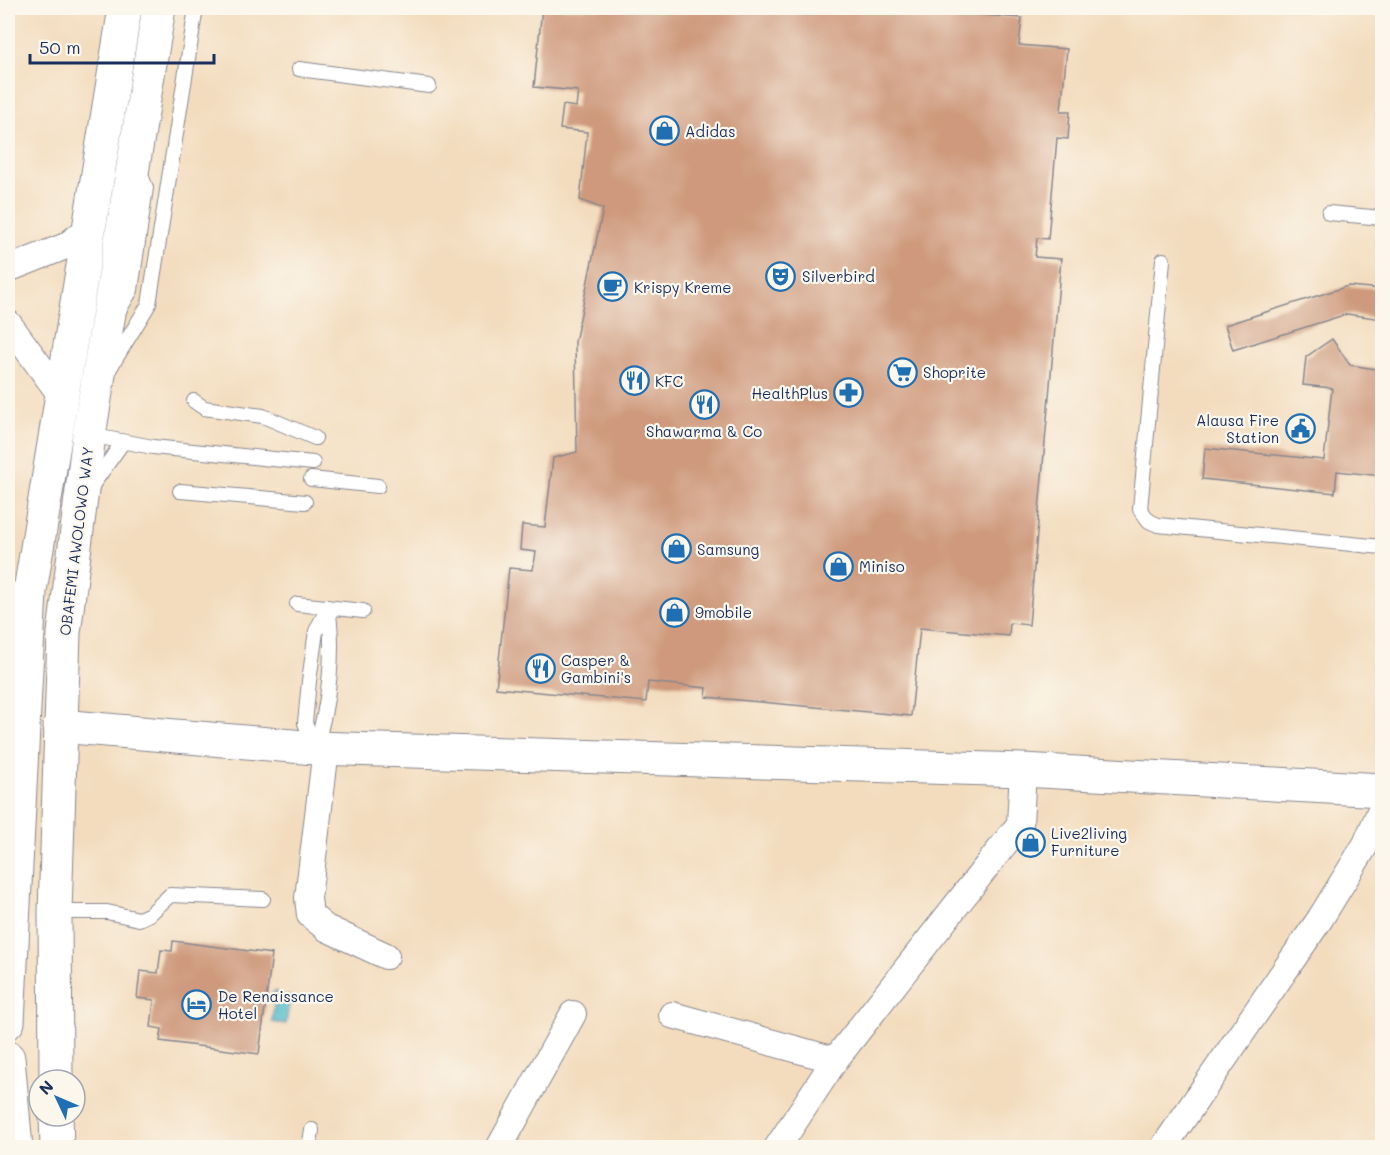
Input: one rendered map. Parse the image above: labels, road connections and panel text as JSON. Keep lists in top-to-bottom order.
{
  "streets": {
    "main road": ["OBAFEMI AWOLOWO WAY"]
  },
  "places": {
    "shop": [
      "Adidas",
      "Samsung",
      "Miniso",
      "9mobile",
      "Live2living Furniture"
    ],
    "theatre": ["Silverbird"],
    "cafe": ["Krispy Kreme"],
    "supermarket": ["Shoprite"],
    "restaurant": ["KFC", "Shawarma & Co", "Casper & Gambini's"],
    "pharmacy": ["HealthPlus"],
    "public building": ["Alausa Fire Station"],
    "hotel": ["De Renaissance Hotel"]
  },
  "scale_bar": "50 m",
  "north": "top left"
}
